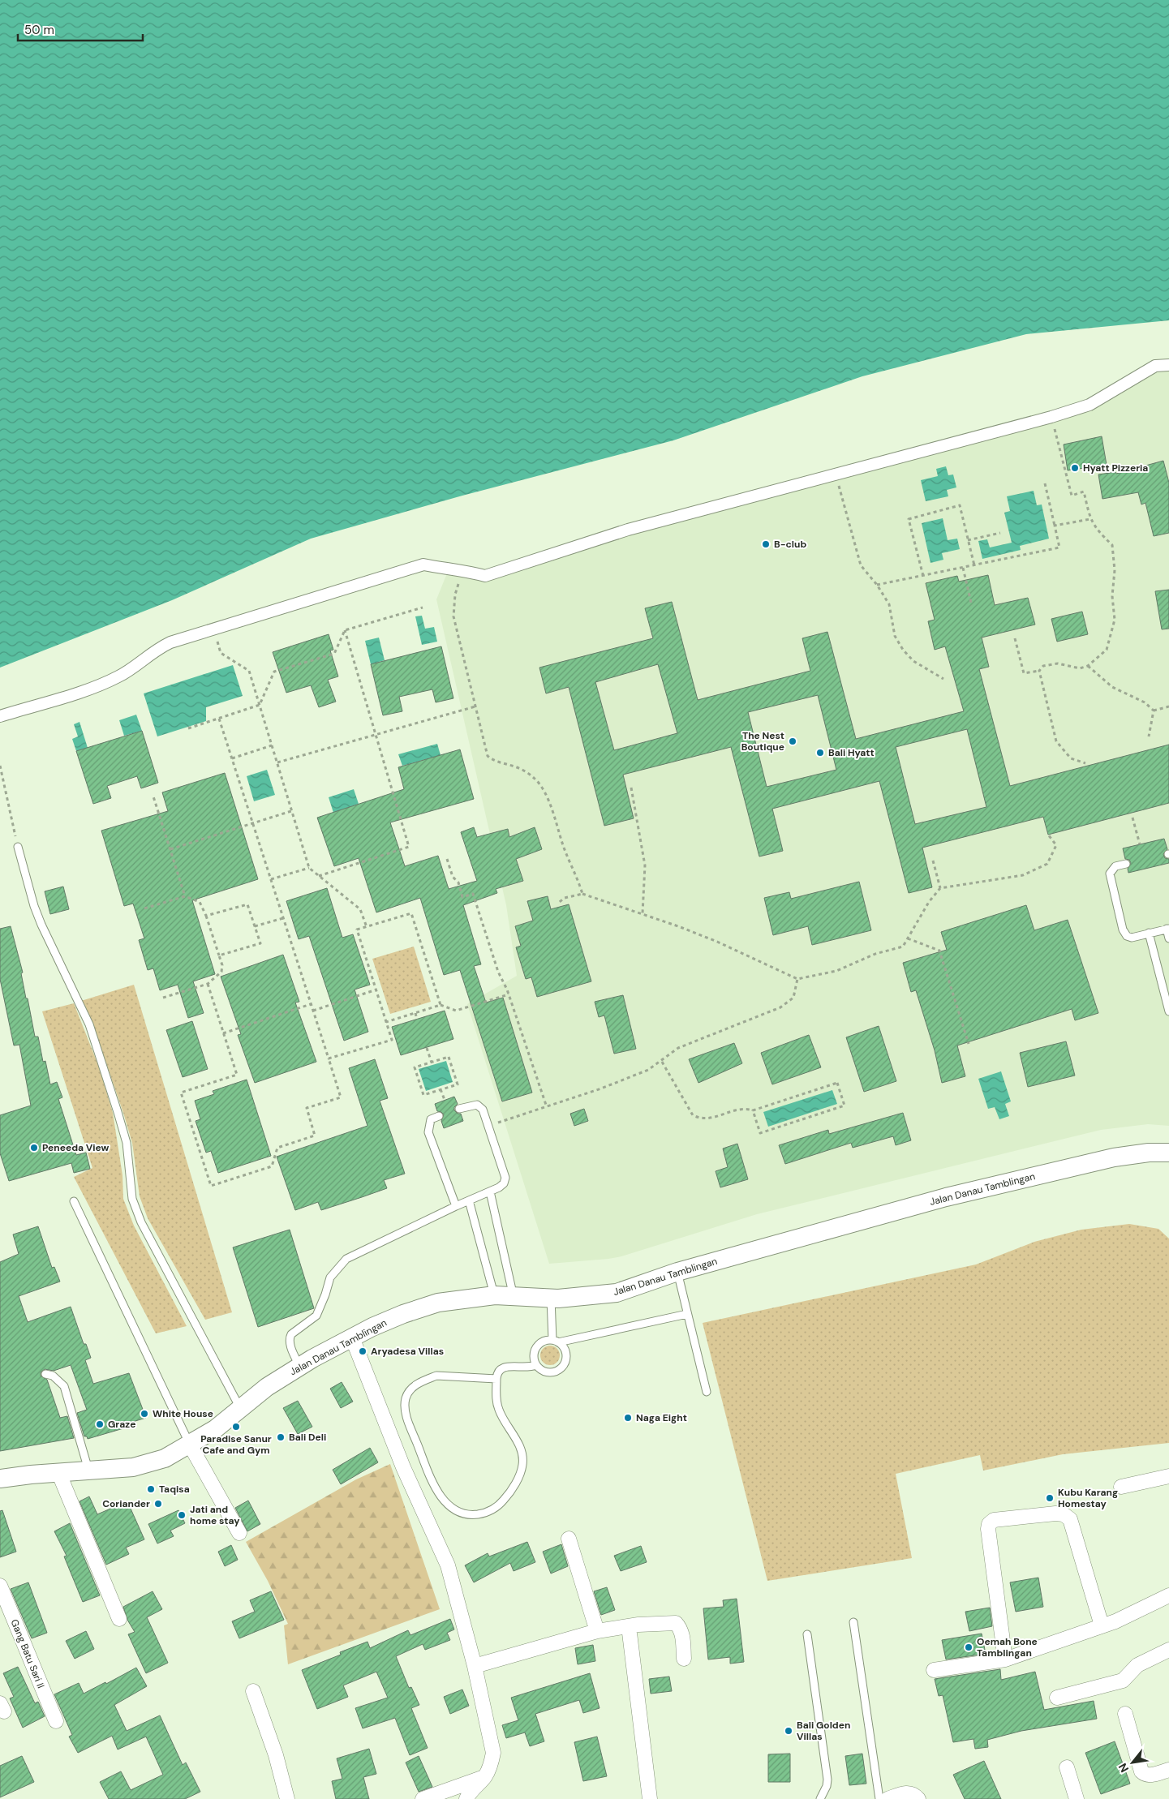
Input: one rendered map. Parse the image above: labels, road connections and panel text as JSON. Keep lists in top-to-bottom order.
{
  "streets": {
    "street": ["Jalan Danau Tamblingan", "Gang Batu Sari II"]
  },
  "places": [
    "Hyatt Pizzeria",
    "B-club",
    "The Nest Boutique",
    "Bali Hyatt",
    "Peneeda View",
    "Aryadesa Villas",
    "White House",
    "Naga Eight",
    "Graze",
    "Paradise Sanur Cafe and Gym",
    "Bali Deli",
    "Taqisa",
    "Kubu Karang Homestay",
    "Coriander",
    "Jati and home stay",
    "Oemah Bone Tamblingan",
    "Bali Golden Villas"
  ],
  "scale_bar": "50 m",
  "north": "bottom left"
}
